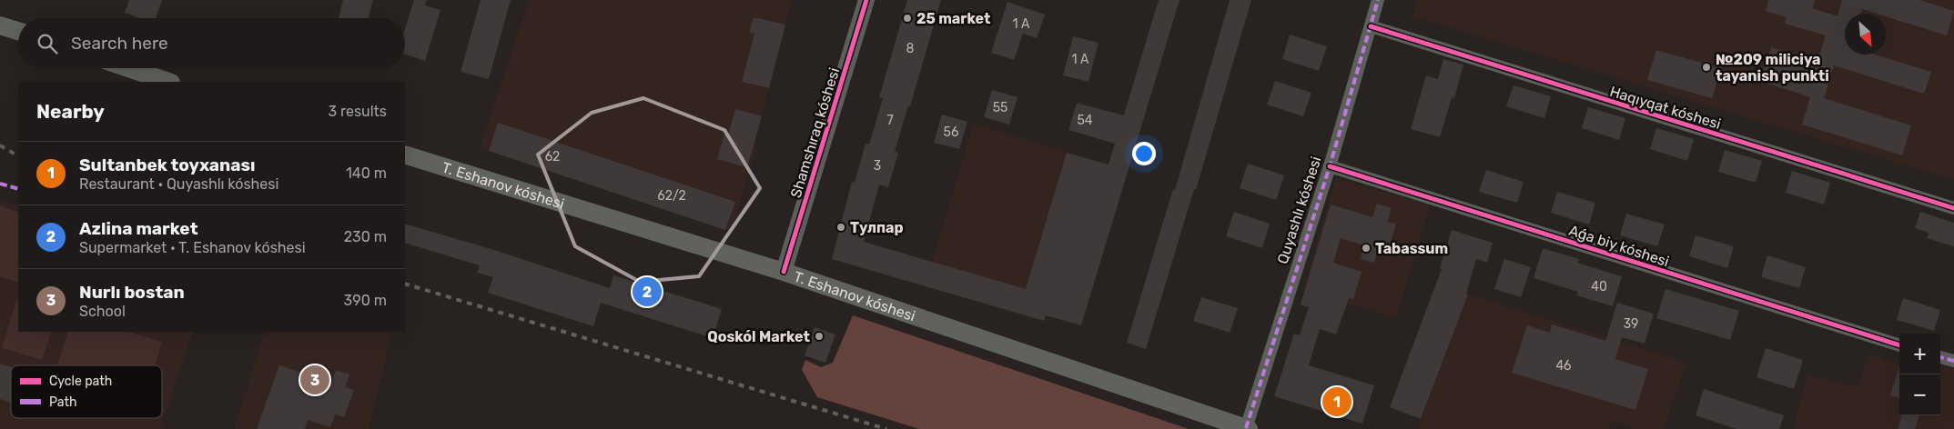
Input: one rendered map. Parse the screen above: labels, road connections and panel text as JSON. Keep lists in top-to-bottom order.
{
  "streets": {
    "main road": ["T. Eshanov kóshesi"],
    "street": [
      "Haqıyqat kóshesi",
      "Shamshıraq kóshesi",
      "Quyashlı kóshesi",
      "Aǵa biy kóshesi"
    ]
  },
  "crossings": [
    ["Haqıyqat kóshesi", "Quyashlı kóshesi"],
    ["Shamshıraq kóshesi", "T. Eshanov kóshesi"],
    ["T. Eshanov kóshesi", "Quyashlı kóshesi"],
    ["Quyashlı kóshesi", "Aǵa biy kóshesi"]
  ],
  "places": [
    "25 market",
    "№209 miliciya tayanish punkti",
    "Тулпар",
    "Tabassum",
    "Qoskól Market"
  ],
  "house_numbers": [
    "1 А",
    "8",
    "1 А",
    "55",
    "7",
    "54",
    "56",
    "62",
    "3",
    "62/2",
    "40",
    "39",
    "46"
  ],
  "legend": ["Cycle path", "Path"],
  "north": "bottom right",
  "page": {
    "search": "Search here",
    "heading": ["Nearby", "3 results"],
    "list": [
      {
        "mark": "1",
        "name": "Sultanbek toyxanası",
        "note": "Restaurant · Quyashlı kóshesi",
        "value": "140 m"
      },
      {
        "mark": "2",
        "name": "Azlina market",
        "note": "Supermarket · T. Eshanov kóshesi",
        "value": "230 m"
      },
      {
        "mark": "3",
        "name": "Nurlı bostan",
        "note": "School",
        "value": "390 m"
      }
    ],
    "pins": ["2", "3", "1"],
    "map_buttons": ["+", "−"]
  }
}
